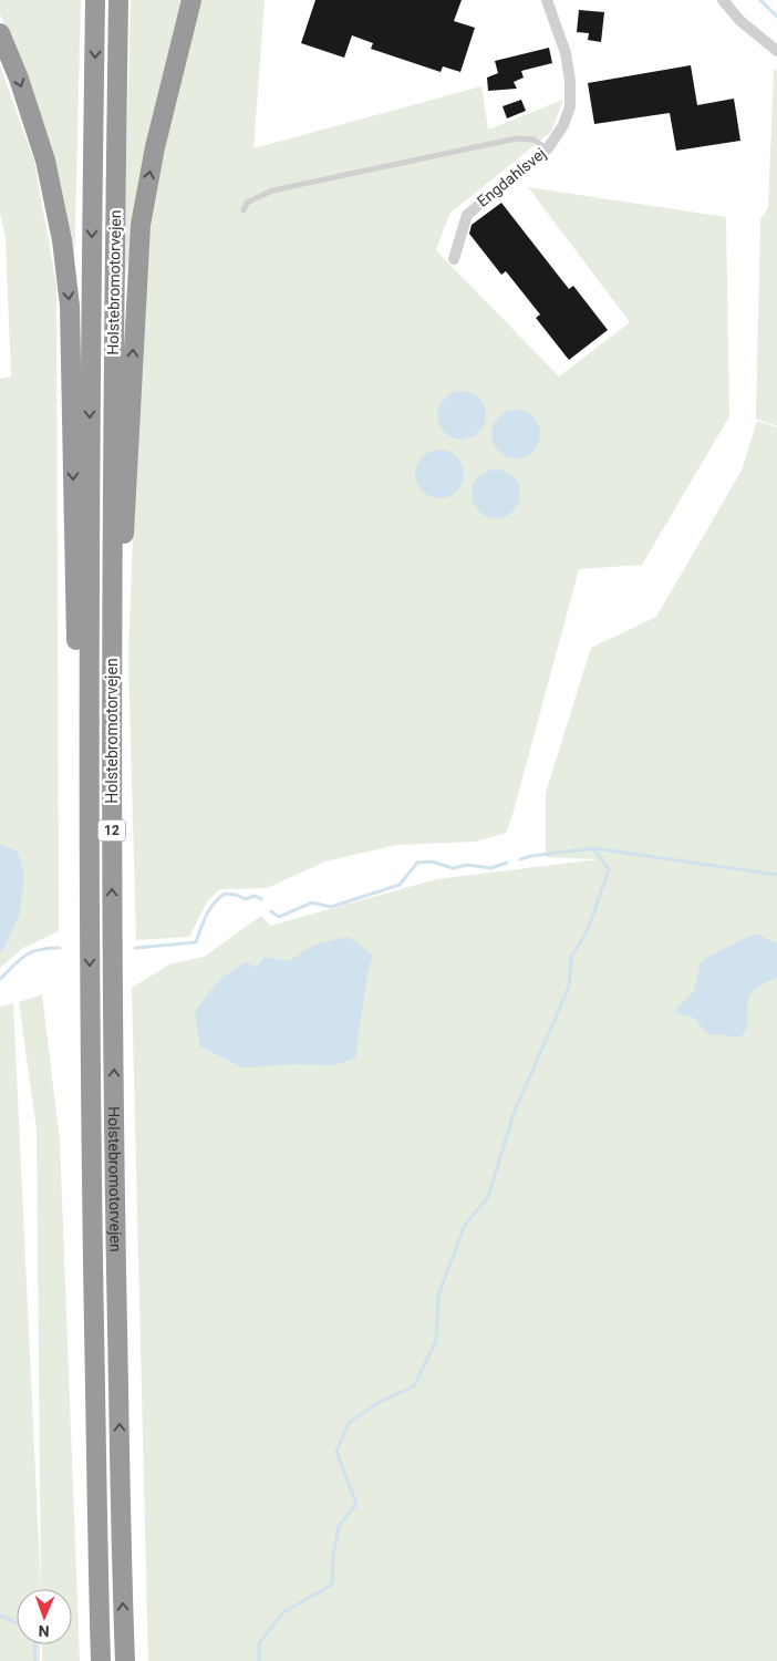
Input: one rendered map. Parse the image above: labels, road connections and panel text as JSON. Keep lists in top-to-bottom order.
{
  "streets": {
    "highway": ["Holstebromotorvejen", "12"],
    "street": ["Engdahlsvej"]
  },
  "north": "bottom"
}
